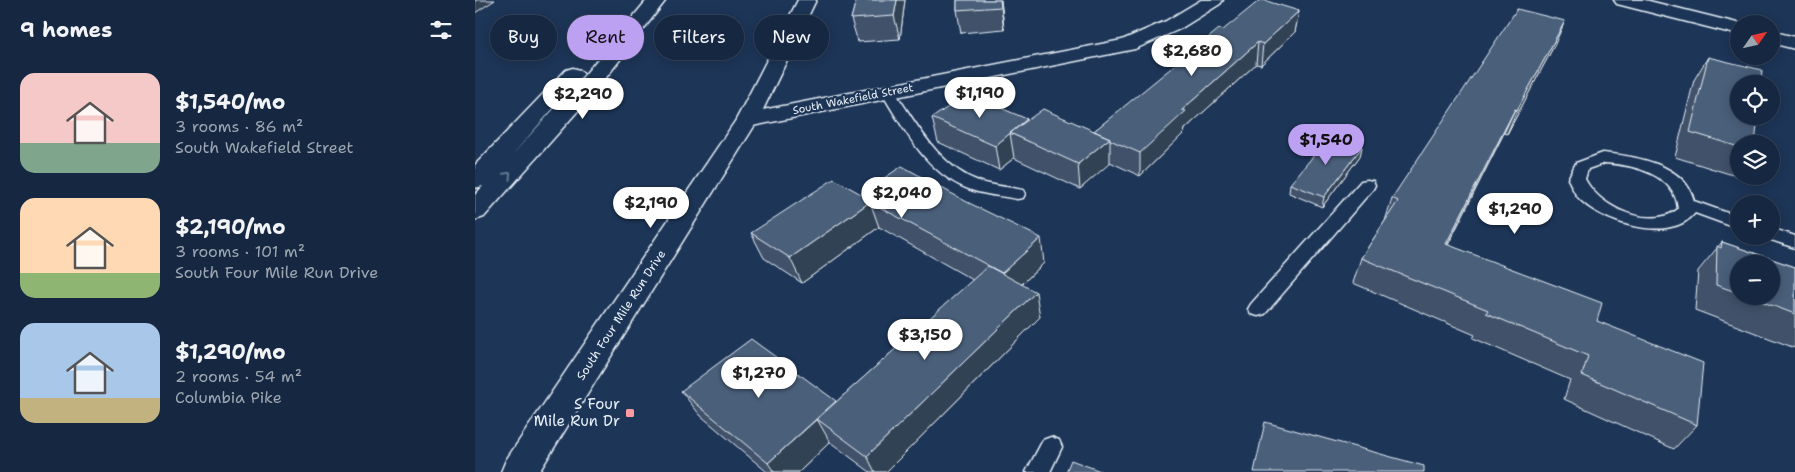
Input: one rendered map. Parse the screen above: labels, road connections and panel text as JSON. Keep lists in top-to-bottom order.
{
  "streets": {
    "street": ["South Wakefield Street", "South Four Mile Run Drive"]
  },
  "crossings": [
    ["South Wakefield Street", "South Four Mile Run Drive"]
  ],
  "places": {
    "transit": ["S Four Mile Run Dr"]
  },
  "north": "top right",
  "page": {
    "heading": "9 homes",
    "map_buttons": ["+", "−"],
    "chip": [
      "Buy",
      "Rent",
      "Filters",
      "New"
    ],
    "price": [
      "$2,680",
      "$1,190",
      "$2,290",
      "$1,540",
      "$2,040",
      "$2,190",
      "$1,290",
      "$3,150",
      "$1,270"
    ],
    "list": [
      {
        "name": "$1,540/mo",
        "note": "3 rooms · 86 m² · South Wakefield Street"
      },
      {
        "name": "$2,190/mo",
        "note": "3 rooms · 101 m² · South Four Mile Run Drive"
      },
      {
        "name": "$1,290/mo",
        "note": "2 rooms · 54 m² · Columbia Pike"
      }
    ]
  }
}
